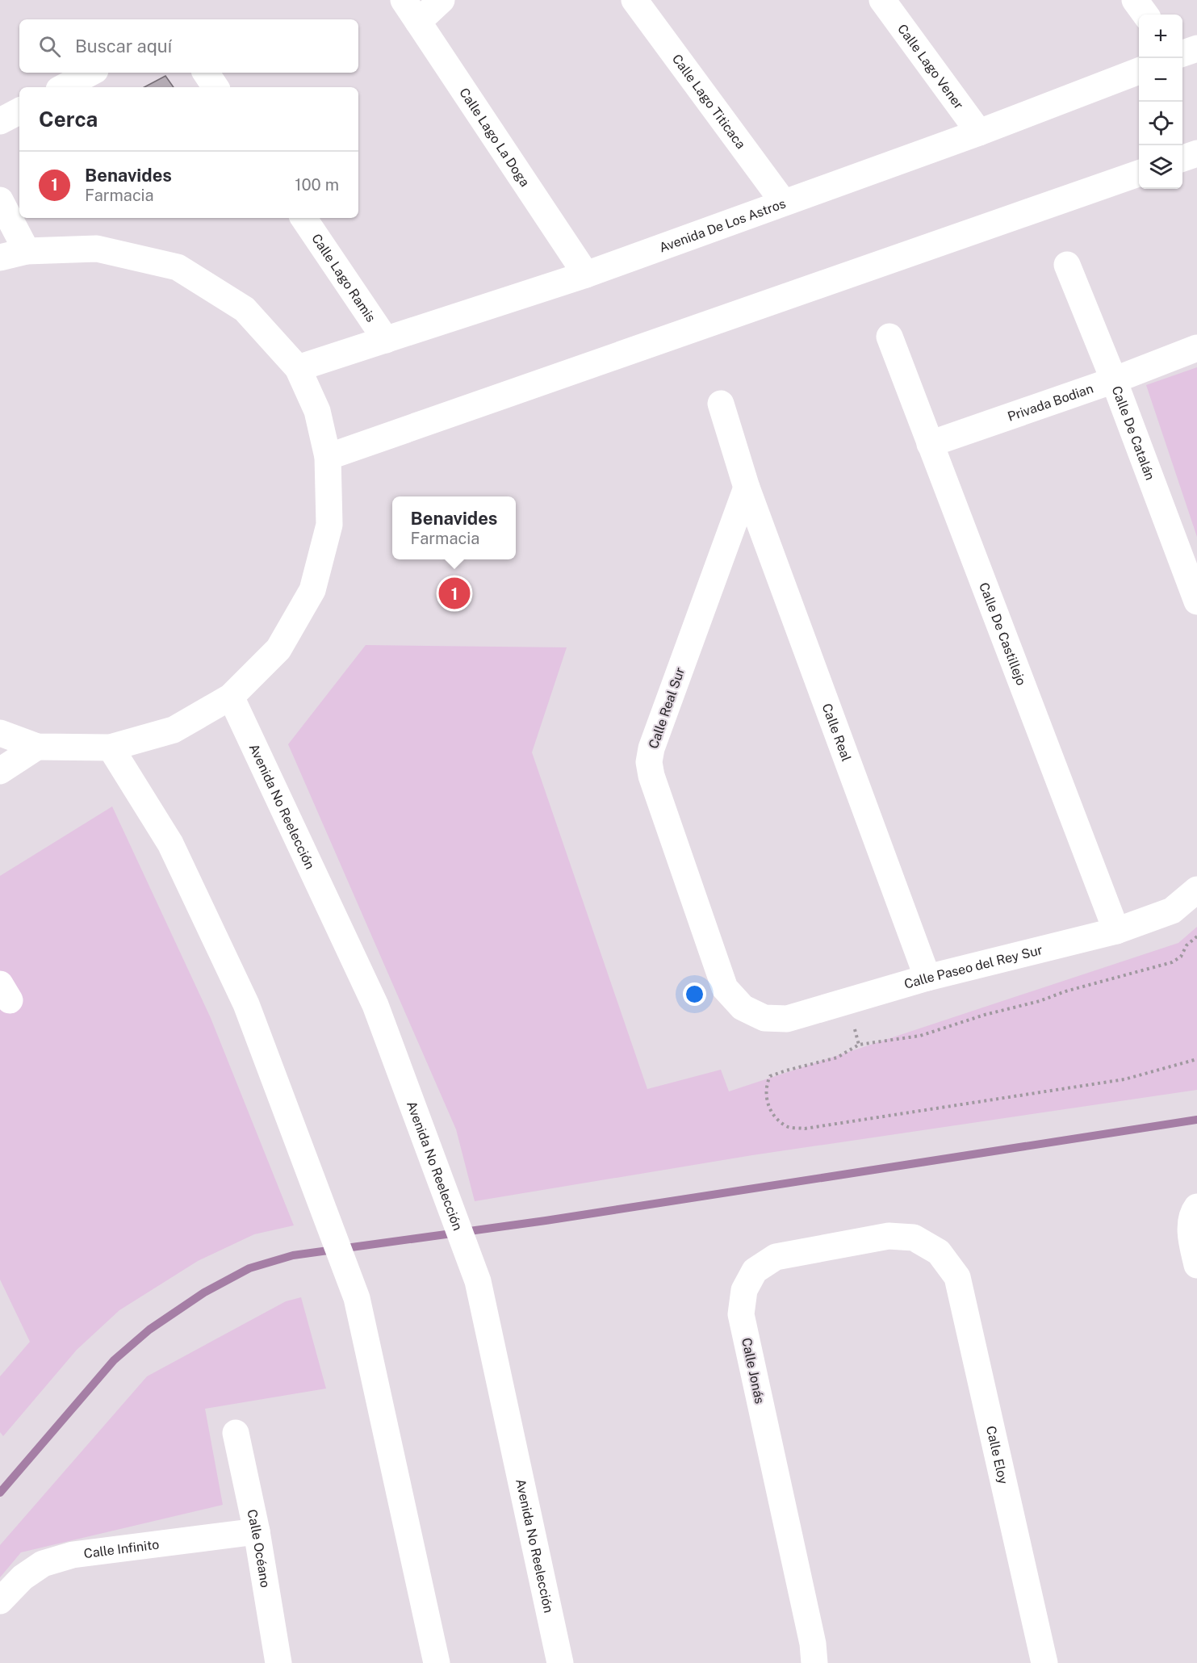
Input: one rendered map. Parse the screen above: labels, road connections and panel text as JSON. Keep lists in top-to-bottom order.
{
  "streets": {
    "street": [
      "Calle Lago Vener",
      "Calle Lago Titicaca",
      "Calle Lago La Doga",
      "Avenida De Los Astros",
      "Calle Lago Ramis",
      "Privada Bodian",
      "Calle De Catalán",
      "Calle De Castillejo",
      "Calle Real Sur",
      "Calle Real",
      "Avenida No Reelección",
      "Calle Paseo del Rey Sur",
      "Calle Jonás",
      "Calle Eloy",
      "Calle Océano",
      "Calle Infinito"
    ]
  },
  "crossings": [
    ["Calle Lago Vener", "Avenida De Los Astros"],
    ["Calle Lago Titicaca", "Avenida De Los Astros"],
    ["Calle Lago La Doga", "Avenida De Los Astros"],
    ["Avenida De Los Astros", "Calle Lago Ramis"],
    ["Privada Bodian", "Calle De Catalán"],
    ["Privada Bodian", "Calle De Castillejo"],
    ["Calle De Castillejo", "Calle Paseo del Rey Sur"],
    ["Calle Real Sur", "Calle Real"],
    ["Calle Real Sur", "Calle Paseo del Rey Sur"],
    ["Calle Real", "Calle Paseo del Rey Sur"],
    ["Calle Jonás", "Calle Eloy"],
    ["Calle Océano", "Calle Infinito"]
  ],
  "page": {
    "map_buttons": ["+", "−"],
    "search": "Buscar aquí",
    "heading": "Cerca",
    "list": [
      {
        "mark": "1",
        "name": "Benavides",
        "note": "Farmacia",
        "value": "100 m"
      }
    ],
    "popup": ["Benavides", "Farmacia"],
    "pins": "1"
  }
}
